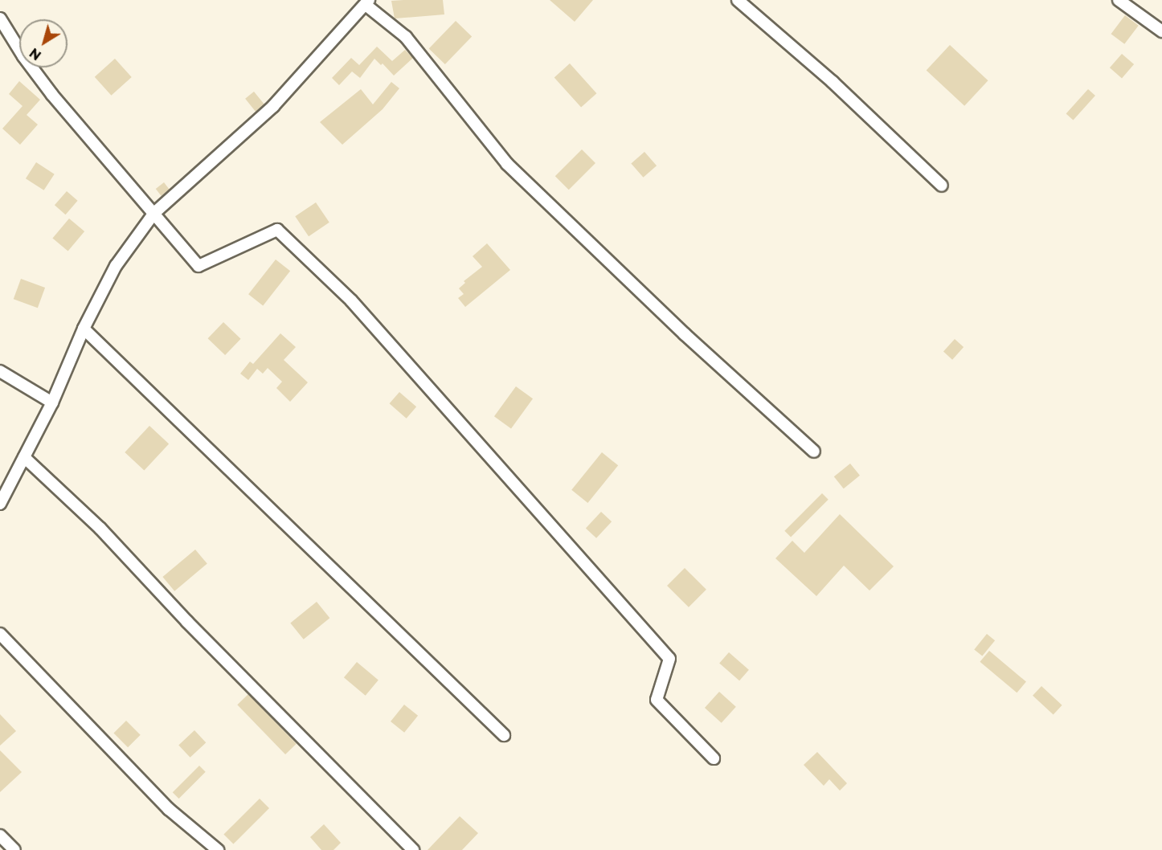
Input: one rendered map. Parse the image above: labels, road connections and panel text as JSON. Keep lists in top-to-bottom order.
{
  "north": "bottom left"
}
